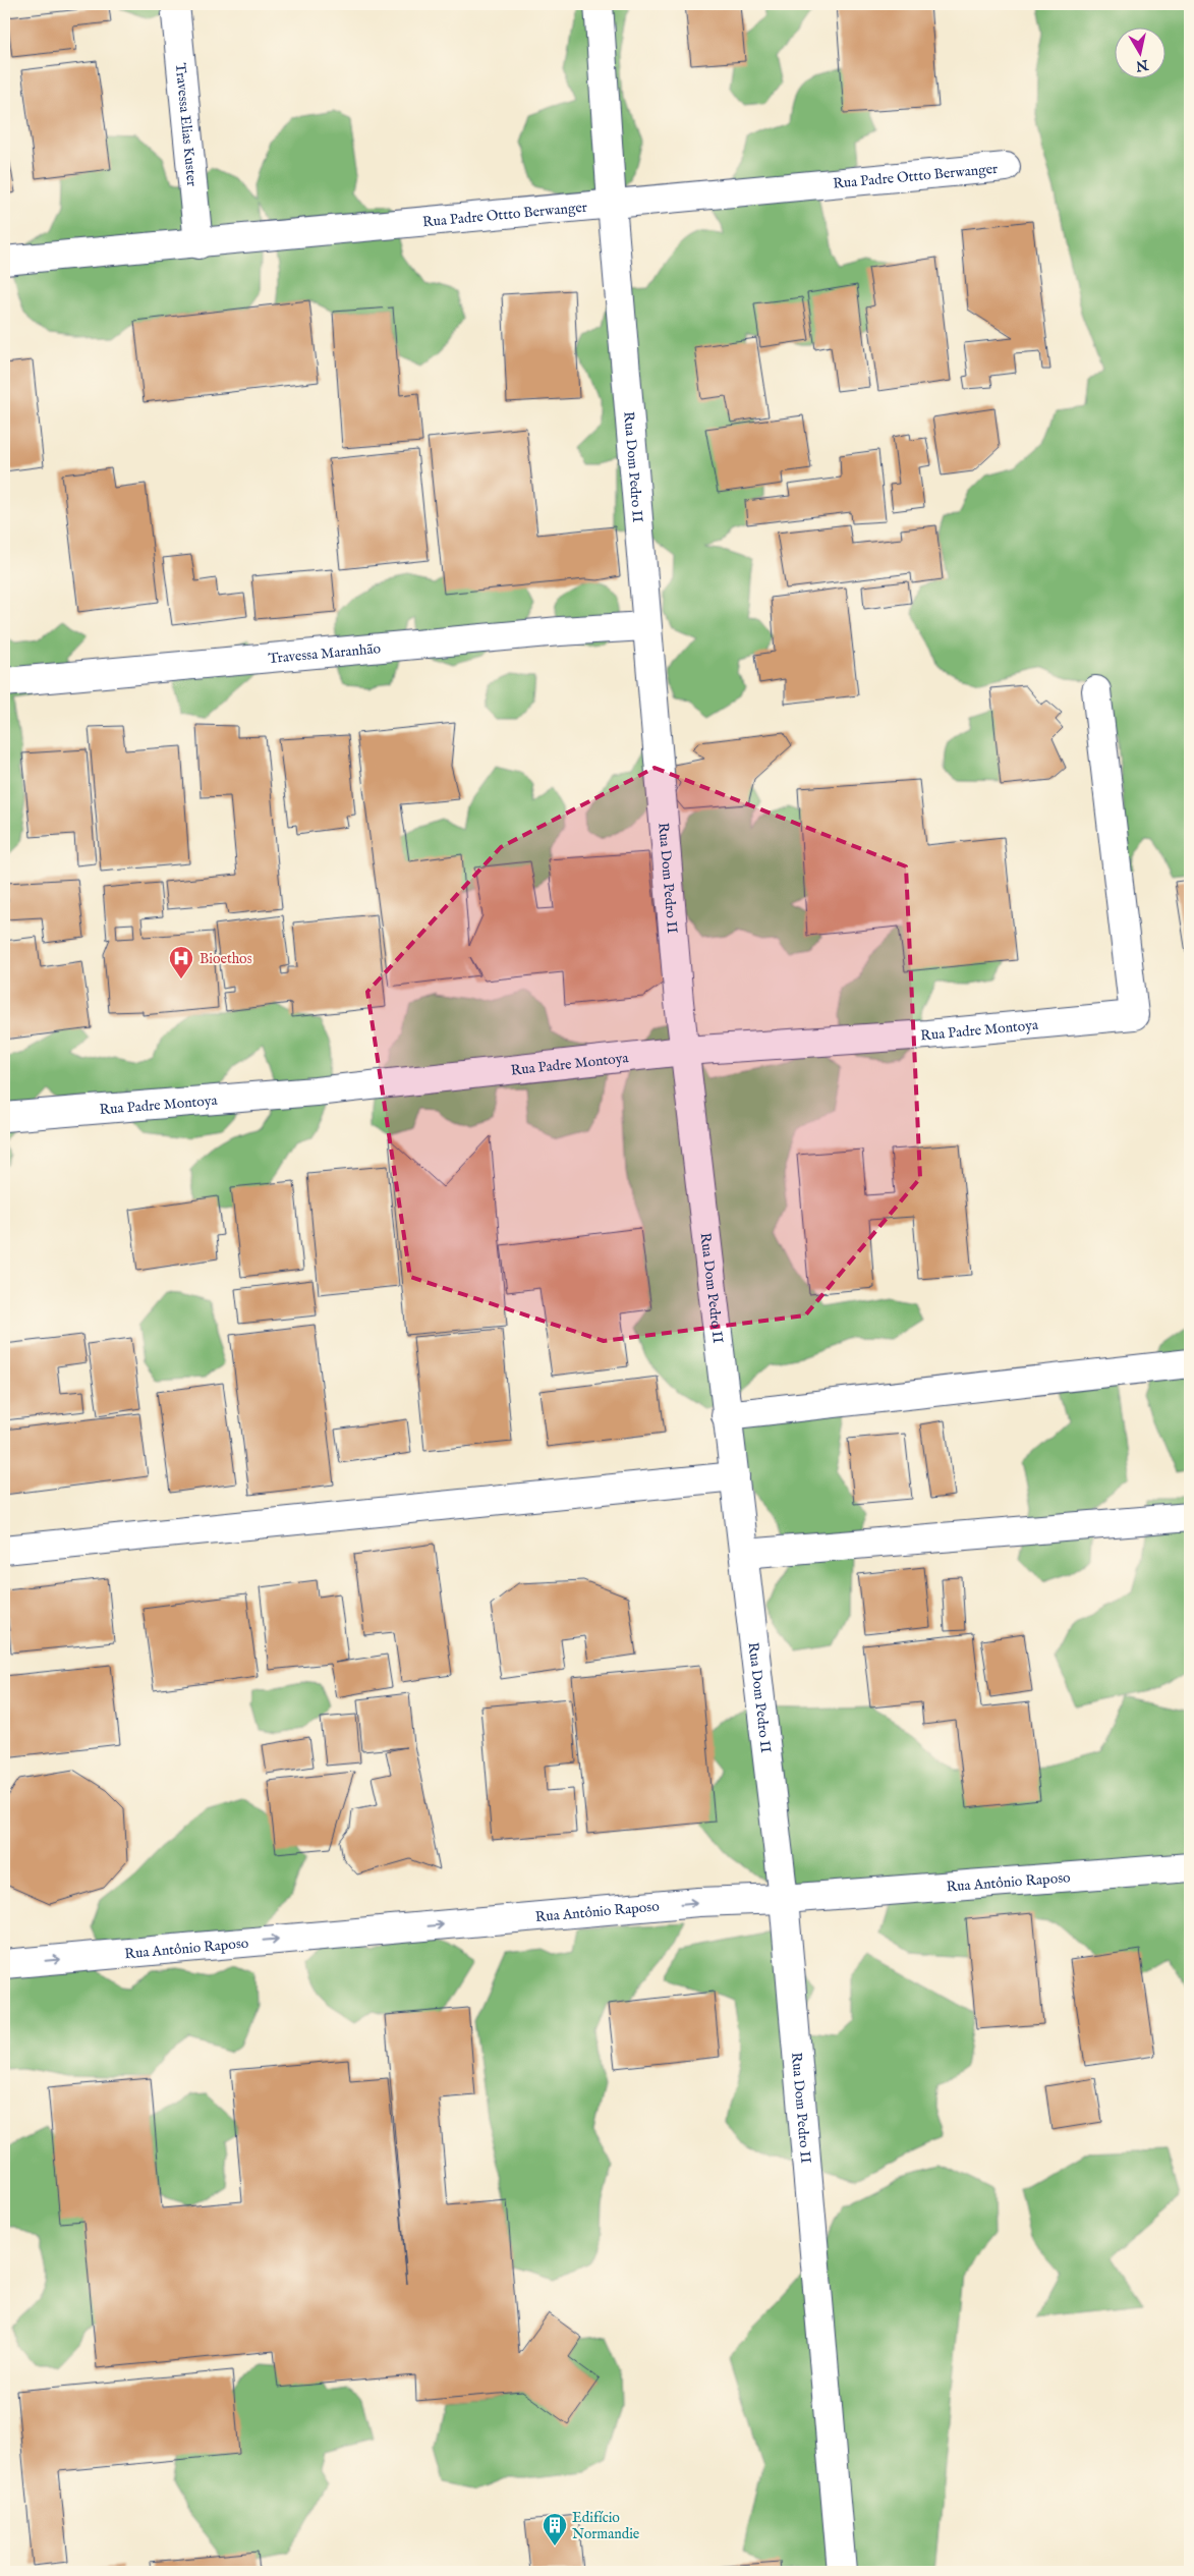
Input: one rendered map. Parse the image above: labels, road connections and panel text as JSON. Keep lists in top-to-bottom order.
{
  "streets": {
    "street": [
      "Travessa Elias Kuster",
      "Rua Padre Ottto Berwanger",
      "Rua Dom Pedro II",
      "Travessa Maranhão",
      "Rua Padre Montoya",
      "Rua Antônio Raposo"
    ]
  },
  "crossings": [
    ["Travessa Elias Kuster", "Rua Padre Ottto Berwanger"],
    ["Rua Padre Ottto Berwanger", "Rua Dom Pedro II"],
    ["Rua Dom Pedro II", "Travessa Maranhão"],
    ["Rua Dom Pedro II", "Rua Padre Montoya"],
    ["Rua Dom Pedro II", "Rua Antônio Raposo"]
  ],
  "one_way": ["Rua Antônio Raposo"],
  "places": {
    "hospital": ["Bioethos"],
    "building": ["Edifício Normandie"]
  },
  "north": "bottom"
}
